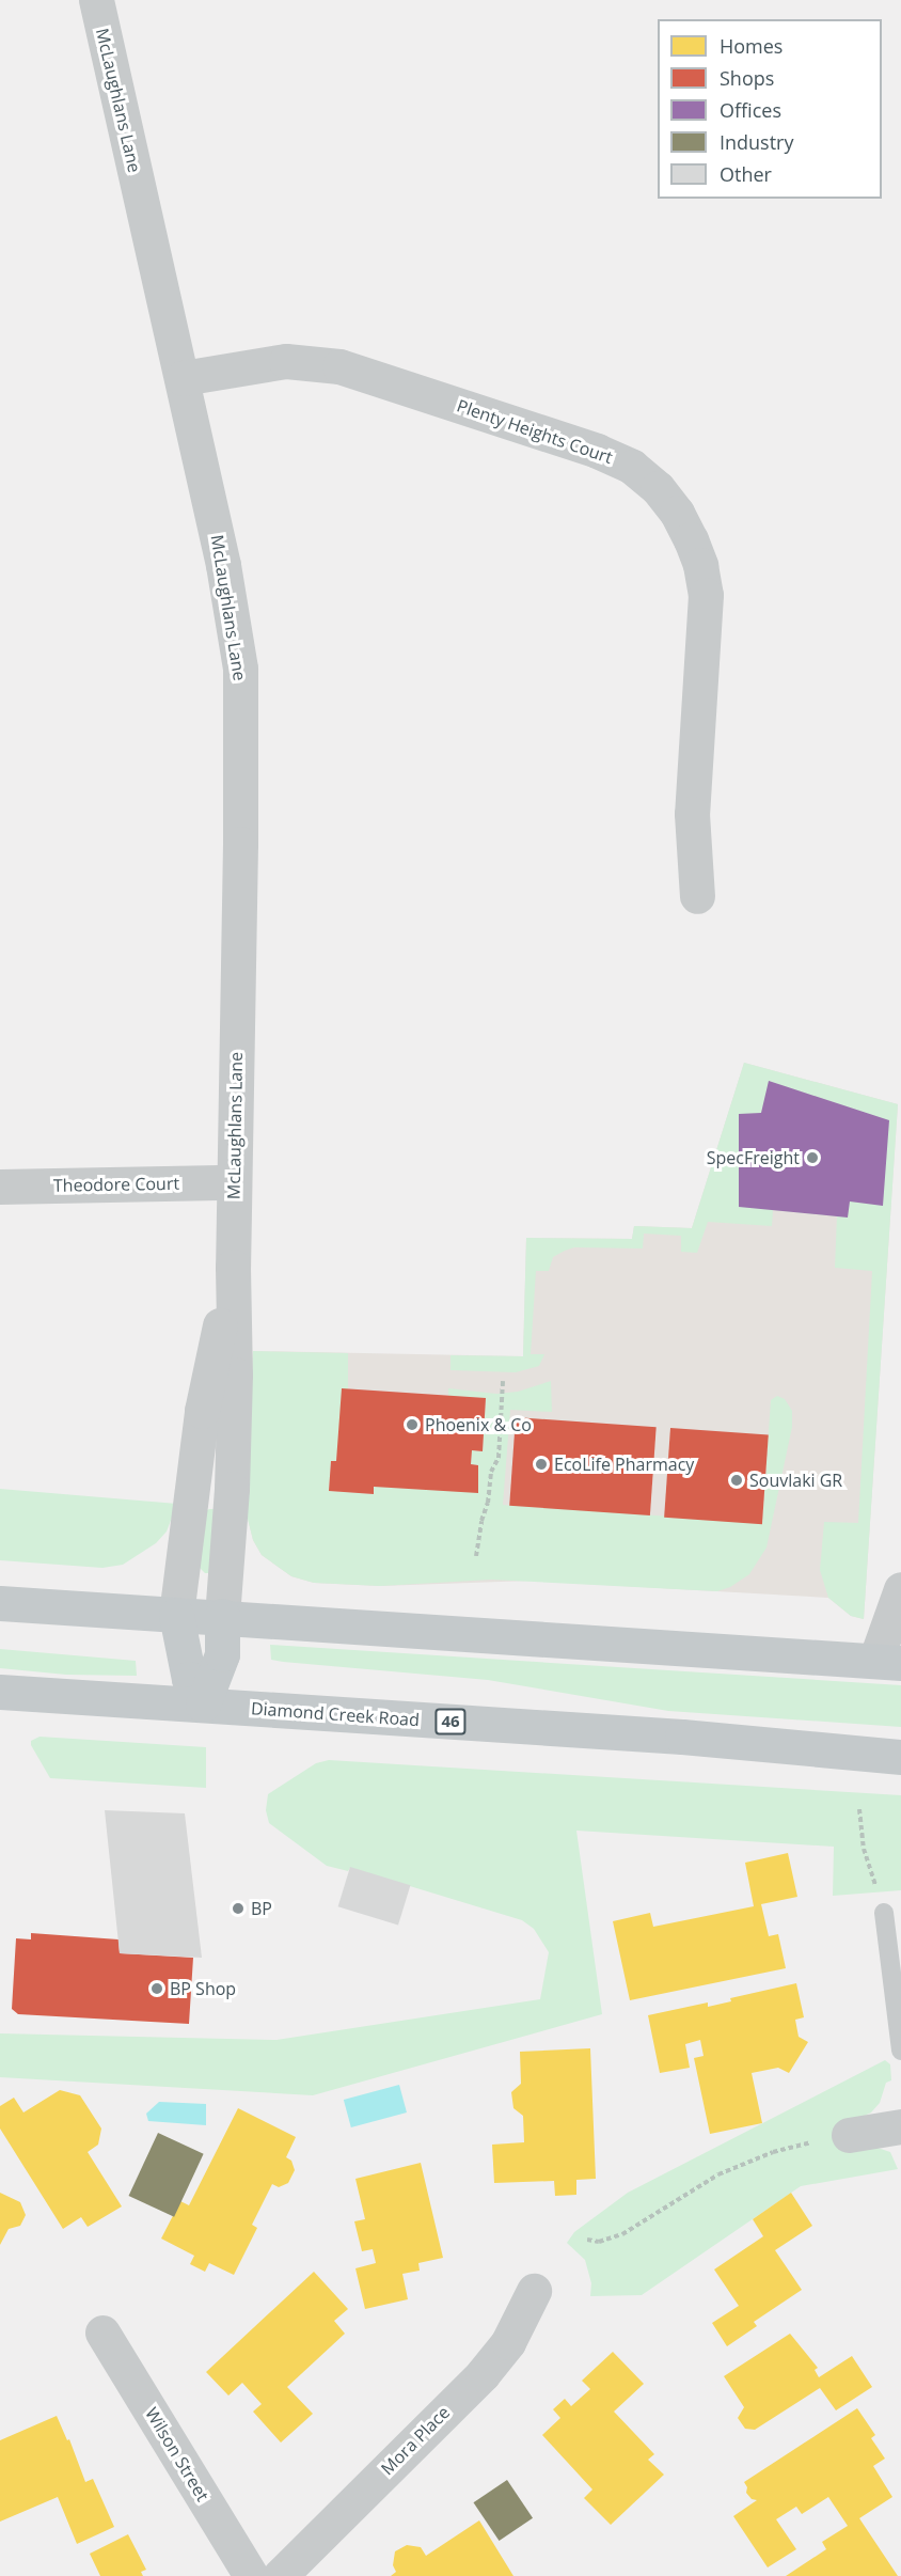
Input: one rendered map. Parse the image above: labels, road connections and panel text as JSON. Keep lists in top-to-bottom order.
{
  "streets": {
    "main road": ["Diamond Creek Road", "46"],
    "street": [
      "McLaughlans Lane",
      "Plenty Heights Court",
      "Theodore Court",
      "Mora Place",
      "Wilson Street"
    ]
  },
  "crossings": [
    ["McLaughlans Lane", "Plenty Heights Court"],
    ["McLaughlans Lane", "Theodore Court"]
  ],
  "places": [
    "SpecFreight",
    "Phoenix & Co",
    "EcoLife Pharmacy",
    "Souvlaki GR",
    "BP",
    "BP Shop"
  ],
  "legend": [
    "Homes",
    "Shops",
    "Offices",
    "Industry",
    "Other"
  ]
}
